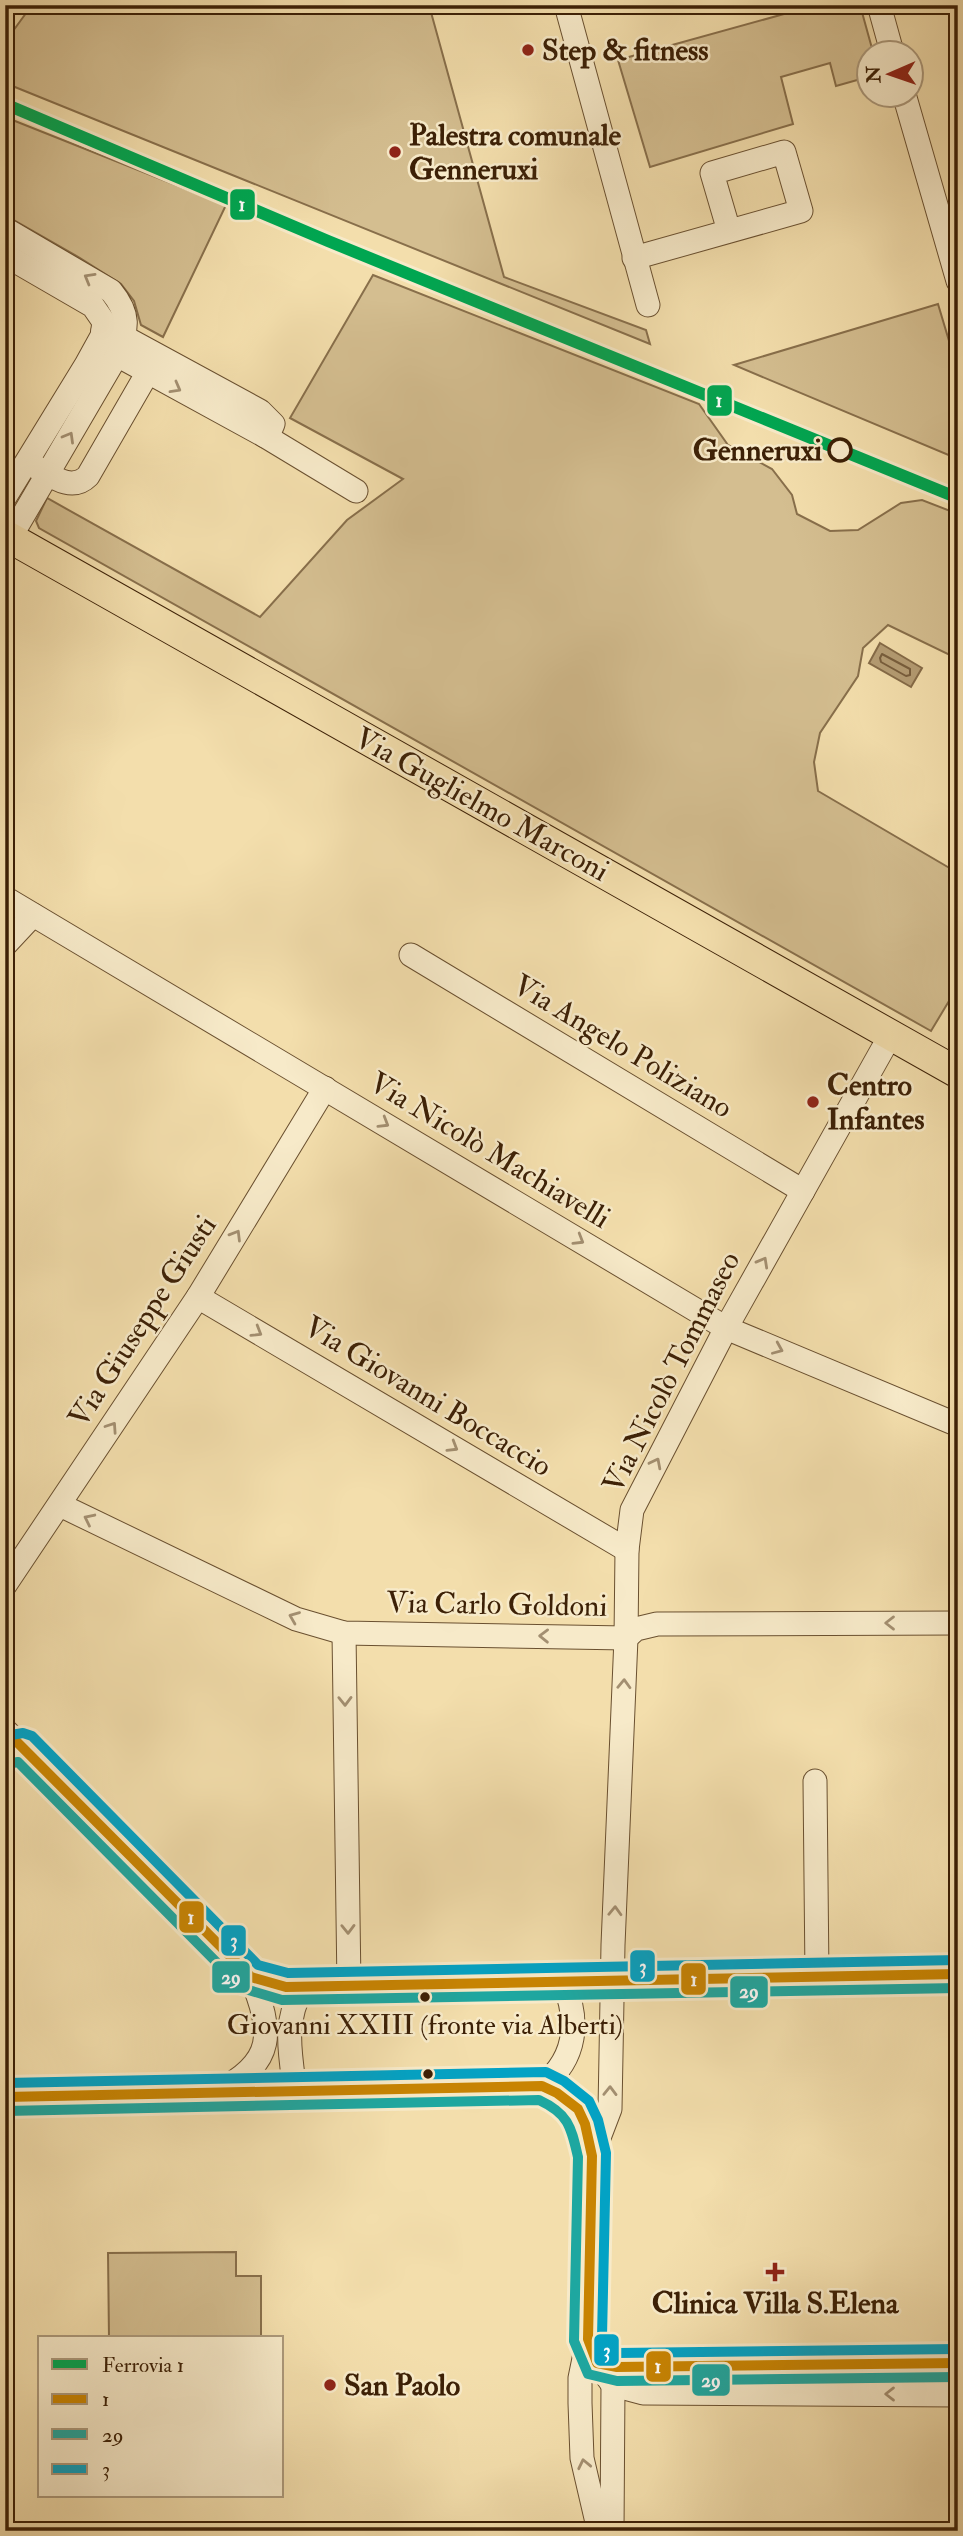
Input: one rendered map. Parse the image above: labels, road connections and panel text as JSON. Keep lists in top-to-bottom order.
{
  "streets": {
    "main road": ["Via Guglielmo Marconi"],
    "street": [
      "Via Angelo Poliziano",
      "Via Nicolò Machiavelli",
      "Via Giuseppe Giusti",
      "Via Nicolò Tommaseo",
      "Via Giovanni Boccaccio",
      "Via Carlo Goldoni"
    ]
  },
  "crossings": [
    ["Via Guglielmo Marconi", "Via Nicolò Tommaseo"],
    ["Via Angelo Poliziano", "Via Nicolò Tommaseo"],
    ["Via Nicolò Machiavelli", "Via Giuseppe Giusti"],
    ["Via Nicolò Machiavelli", "Via Nicolò Tommaseo"],
    ["Via Giuseppe Giusti", "Via Giovanni Boccaccio"],
    ["Via Giuseppe Giusti", "Via Carlo Goldoni"],
    ["Via Nicolò Tommaseo", "Via Giovanni Boccaccio"],
    ["Via Nicolò Tommaseo", "Via Carlo Goldoni"]
  ],
  "one_way": [
    "Via Nicolò Machiavelli",
    "Via Giuseppe Giusti",
    "Via Giovanni Boccaccio",
    "Via Carlo Goldoni"
  ],
  "places": {
    "other": [
      "Step & fitness",
      "Palestra comunale Genneruxi",
      "Genneruxi",
      "Centro Infantes",
      "Giovanni XXIII (fronte via Alberti)",
      "San Paolo"
    ],
    "health": ["Clinica Villa S.Elena"]
  },
  "lines": [
    "rail line 1",
    "transit line 1",
    "transit line 3",
    "transit line 29"
  ],
  "legend": [
    "Ferrovia 1",
    "1",
    "29",
    "3"
  ],
  "north": "left"
}
